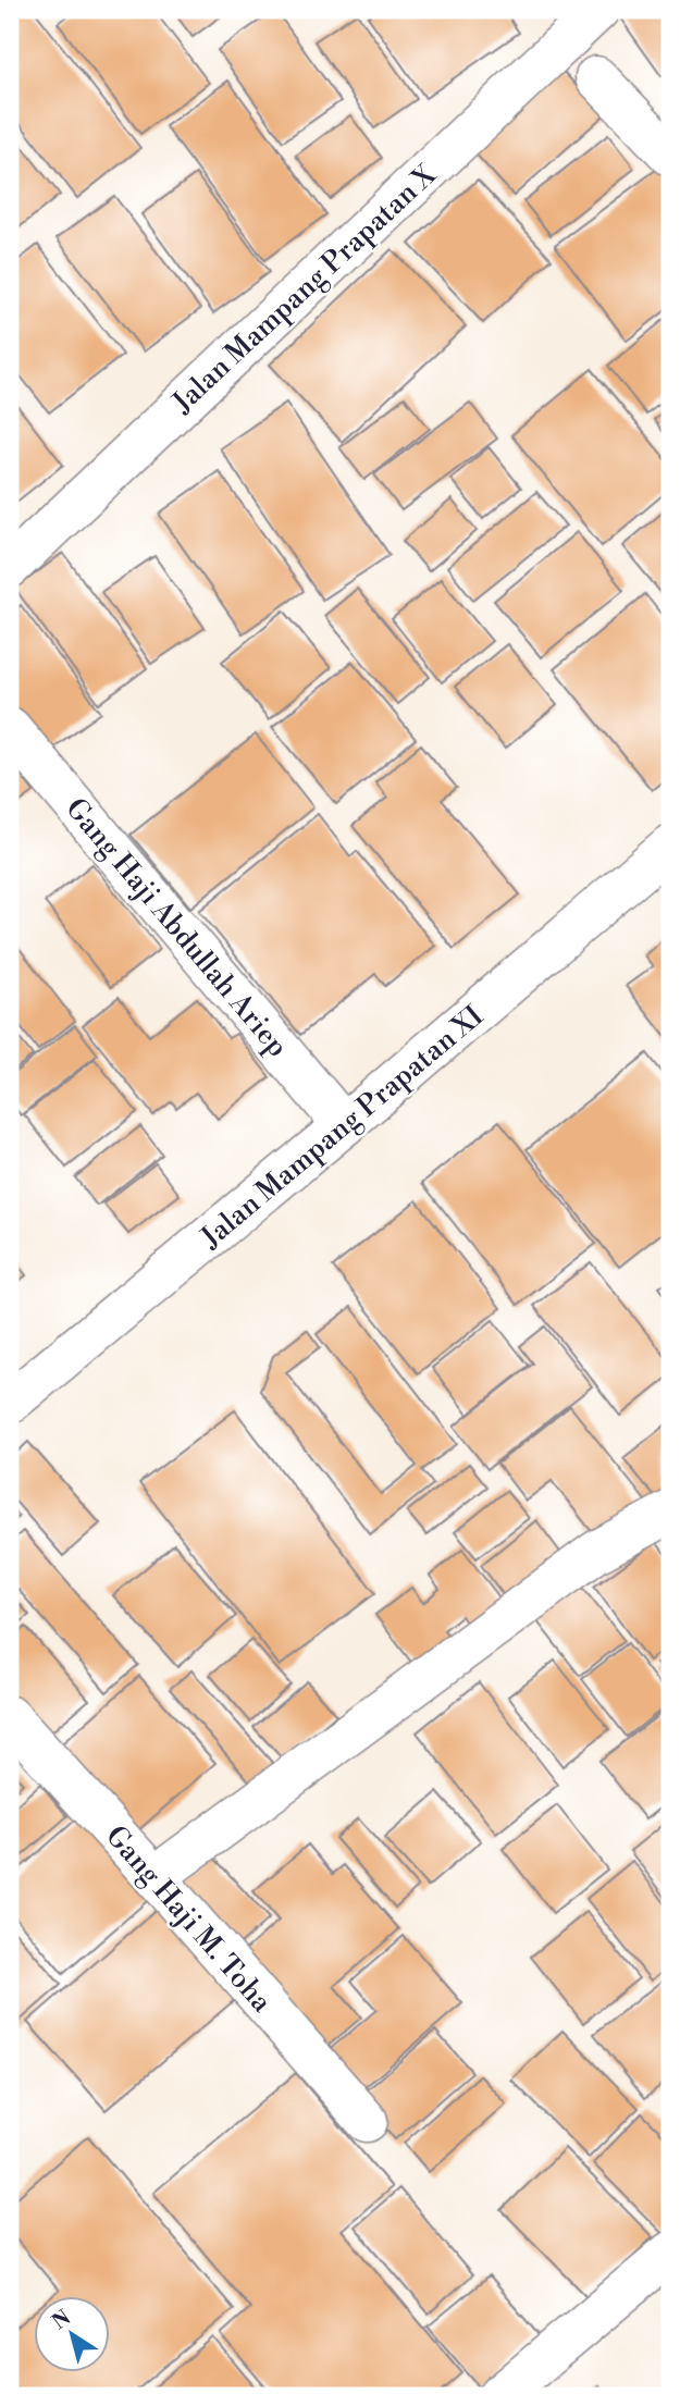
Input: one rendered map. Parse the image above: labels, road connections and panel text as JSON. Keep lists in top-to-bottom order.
{
  "streets": {
    "street": [
      "Jalan Mampang Prapatan X",
      "Gang Haji Abdullah Ariep",
      "Jalan Mampang Prapatan XI",
      "Gang Haji M. Toha"
    ]
  },
  "crossings": [
    ["Gang Haji Abdullah Ariep", "Jalan Mampang Prapatan XI"]
  ],
  "north": "top left"
}
